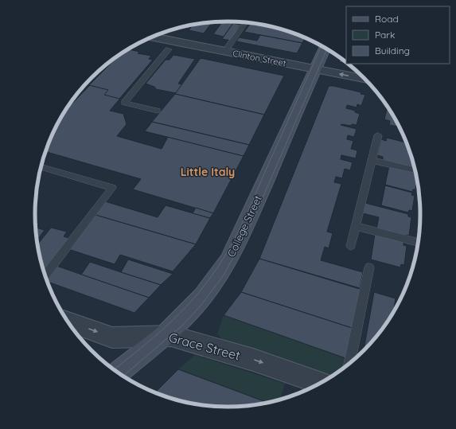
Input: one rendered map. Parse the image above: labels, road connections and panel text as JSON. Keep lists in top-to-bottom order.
{
  "streets": {
    "main road": ["College Street"],
    "street": ["Clinton Street", "Grace Street"]
  },
  "crossings": [
    ["Clinton Street", "College Street"],
    ["College Street", "Grace Street"]
  ],
  "one_way": ["Grace Street"],
  "districts": ["Little Italy"],
  "legend": ["Road", "Park", "Building"]
}
